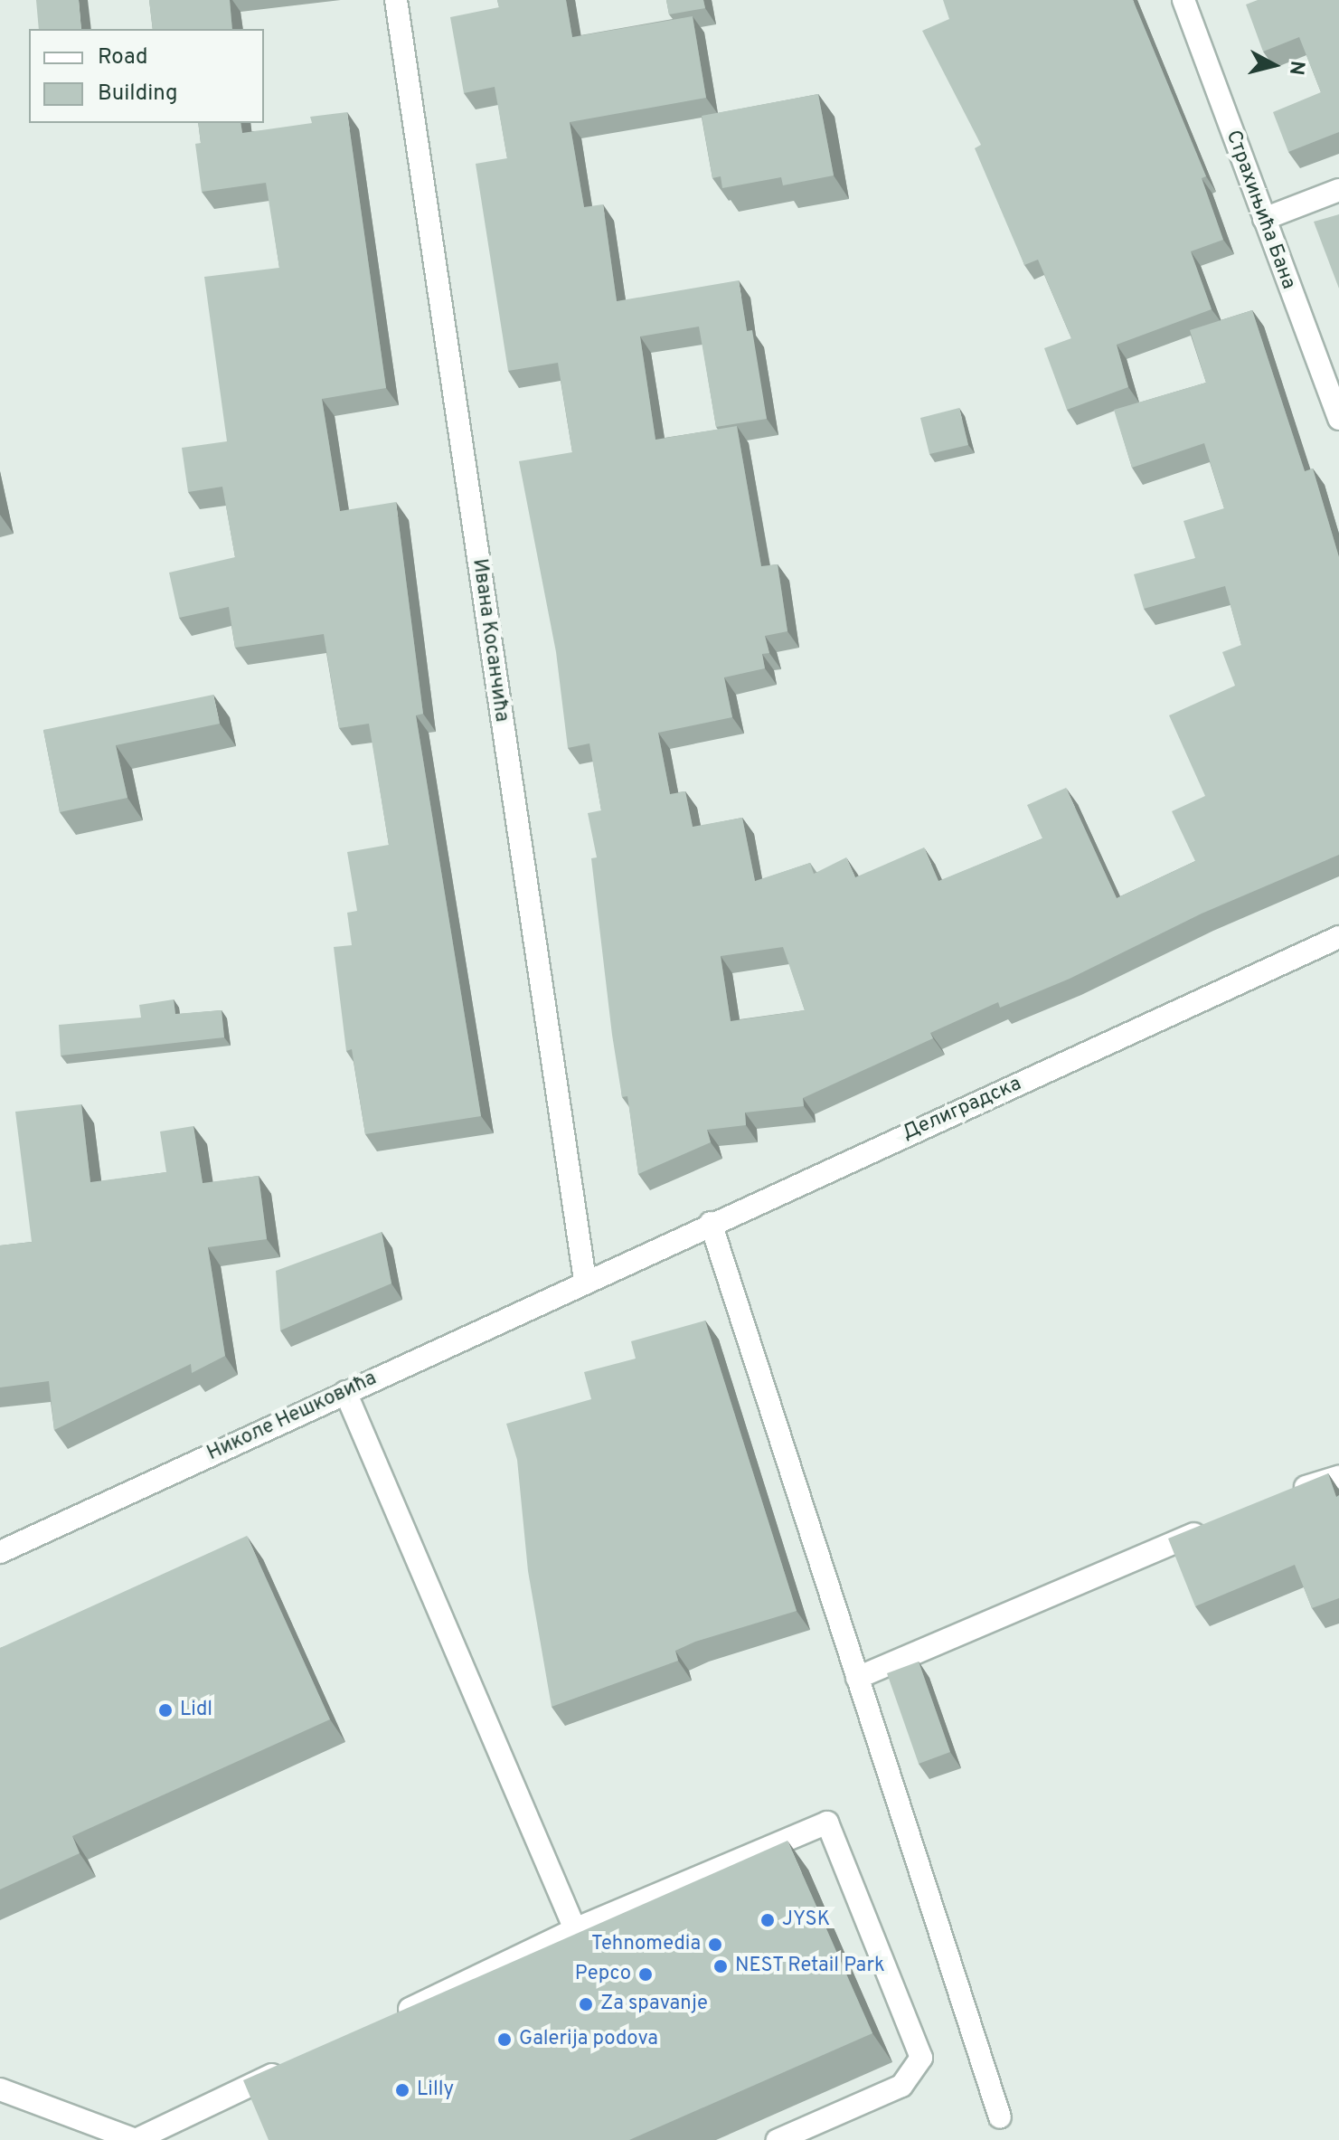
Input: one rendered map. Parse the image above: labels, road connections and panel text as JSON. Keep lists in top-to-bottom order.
{
  "streets": {
    "street": [
      "Страхињића Бана",
      "Ивана Косанчића",
      "Делиградска",
      "Николе Нешковића"
    ]
  },
  "crossings": [
    ["Ивана Косанчића", "Делиградска"],
    ["Ивана Косанчића", "Николе Нешковића"],
    ["Делиградска", "Николе Нешковића"]
  ],
  "places": [
    "Lidl",
    "JYSK",
    "Tehnomedia",
    "NEST Retail Park",
    "Pepco",
    "Za spavanje",
    "Galerija podova",
    "Lilly"
  ],
  "legend": ["Road", "Building"],
  "north": "right"
}
